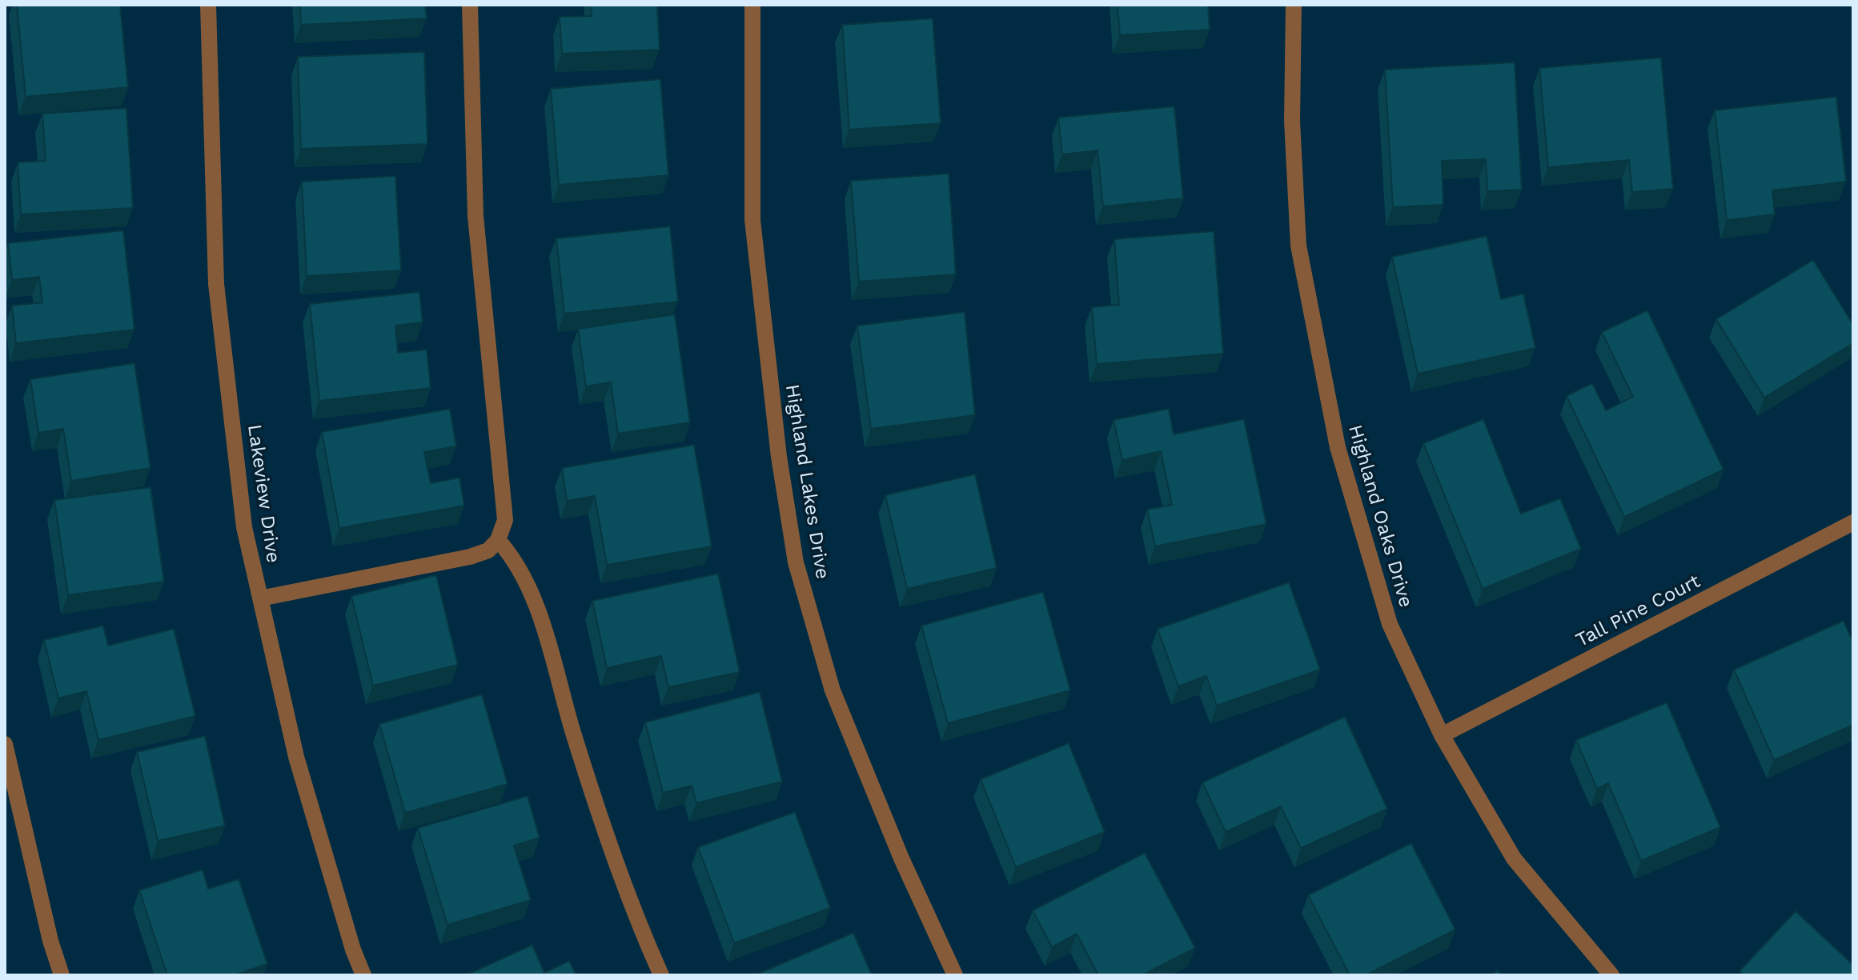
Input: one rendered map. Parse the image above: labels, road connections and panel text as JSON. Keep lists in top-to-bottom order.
{
  "streets": {
    "street": [
      "Highland Lakes Drive",
      "Lakeview Drive",
      "Highland Oaks Drive",
      "Tall Pine Court"
    ]
  },
  "crossings": [
    ["Highland Oaks Drive", "Tall Pine Court"]
  ]
}
